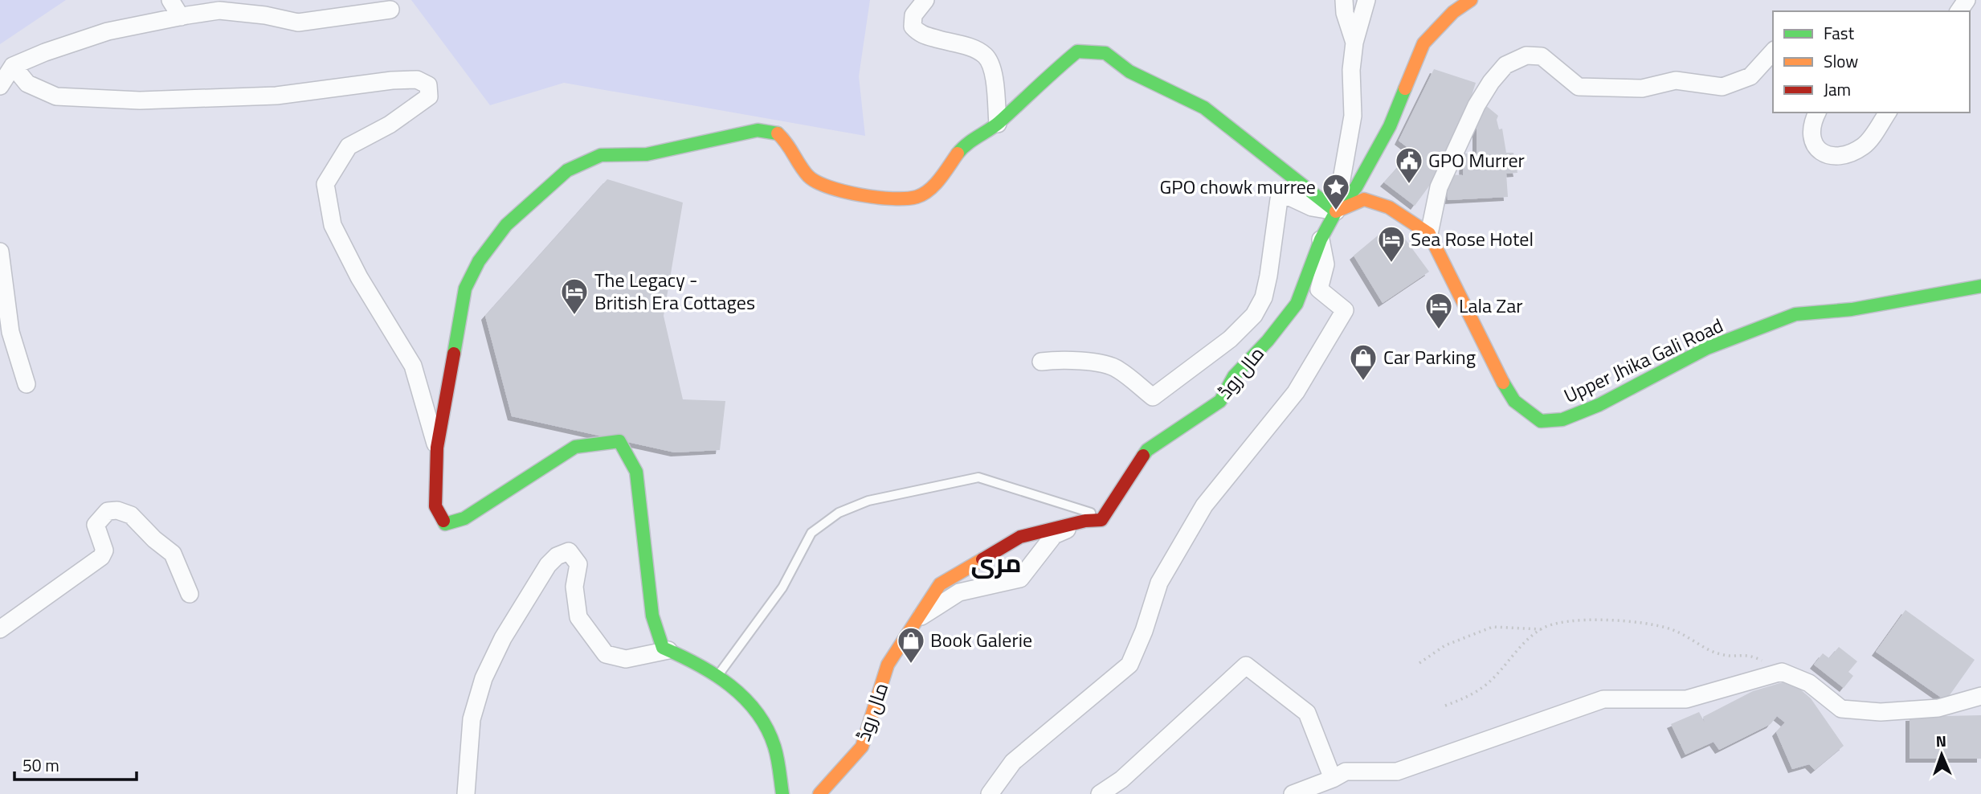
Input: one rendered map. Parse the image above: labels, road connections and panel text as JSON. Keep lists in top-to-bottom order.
{
  "streets": {
    "street": ["Upper Jhika Gali Road", "مال روڈ"]
  },
  "districts": ["مری"],
  "places": {
    "public building": ["GPO Murrer"],
    "place": ["GPO chowk murree"],
    "hotel": ["Sea Rose Hotel", "The Legacy - British Era Cottages", "Lala Zar"],
    "shop": ["Car Parking", "Book Galerie"]
  },
  "legend": ["Fast", "Slow", "Jam"],
  "scale_bar": "50 m",
  "north": "top"
}
